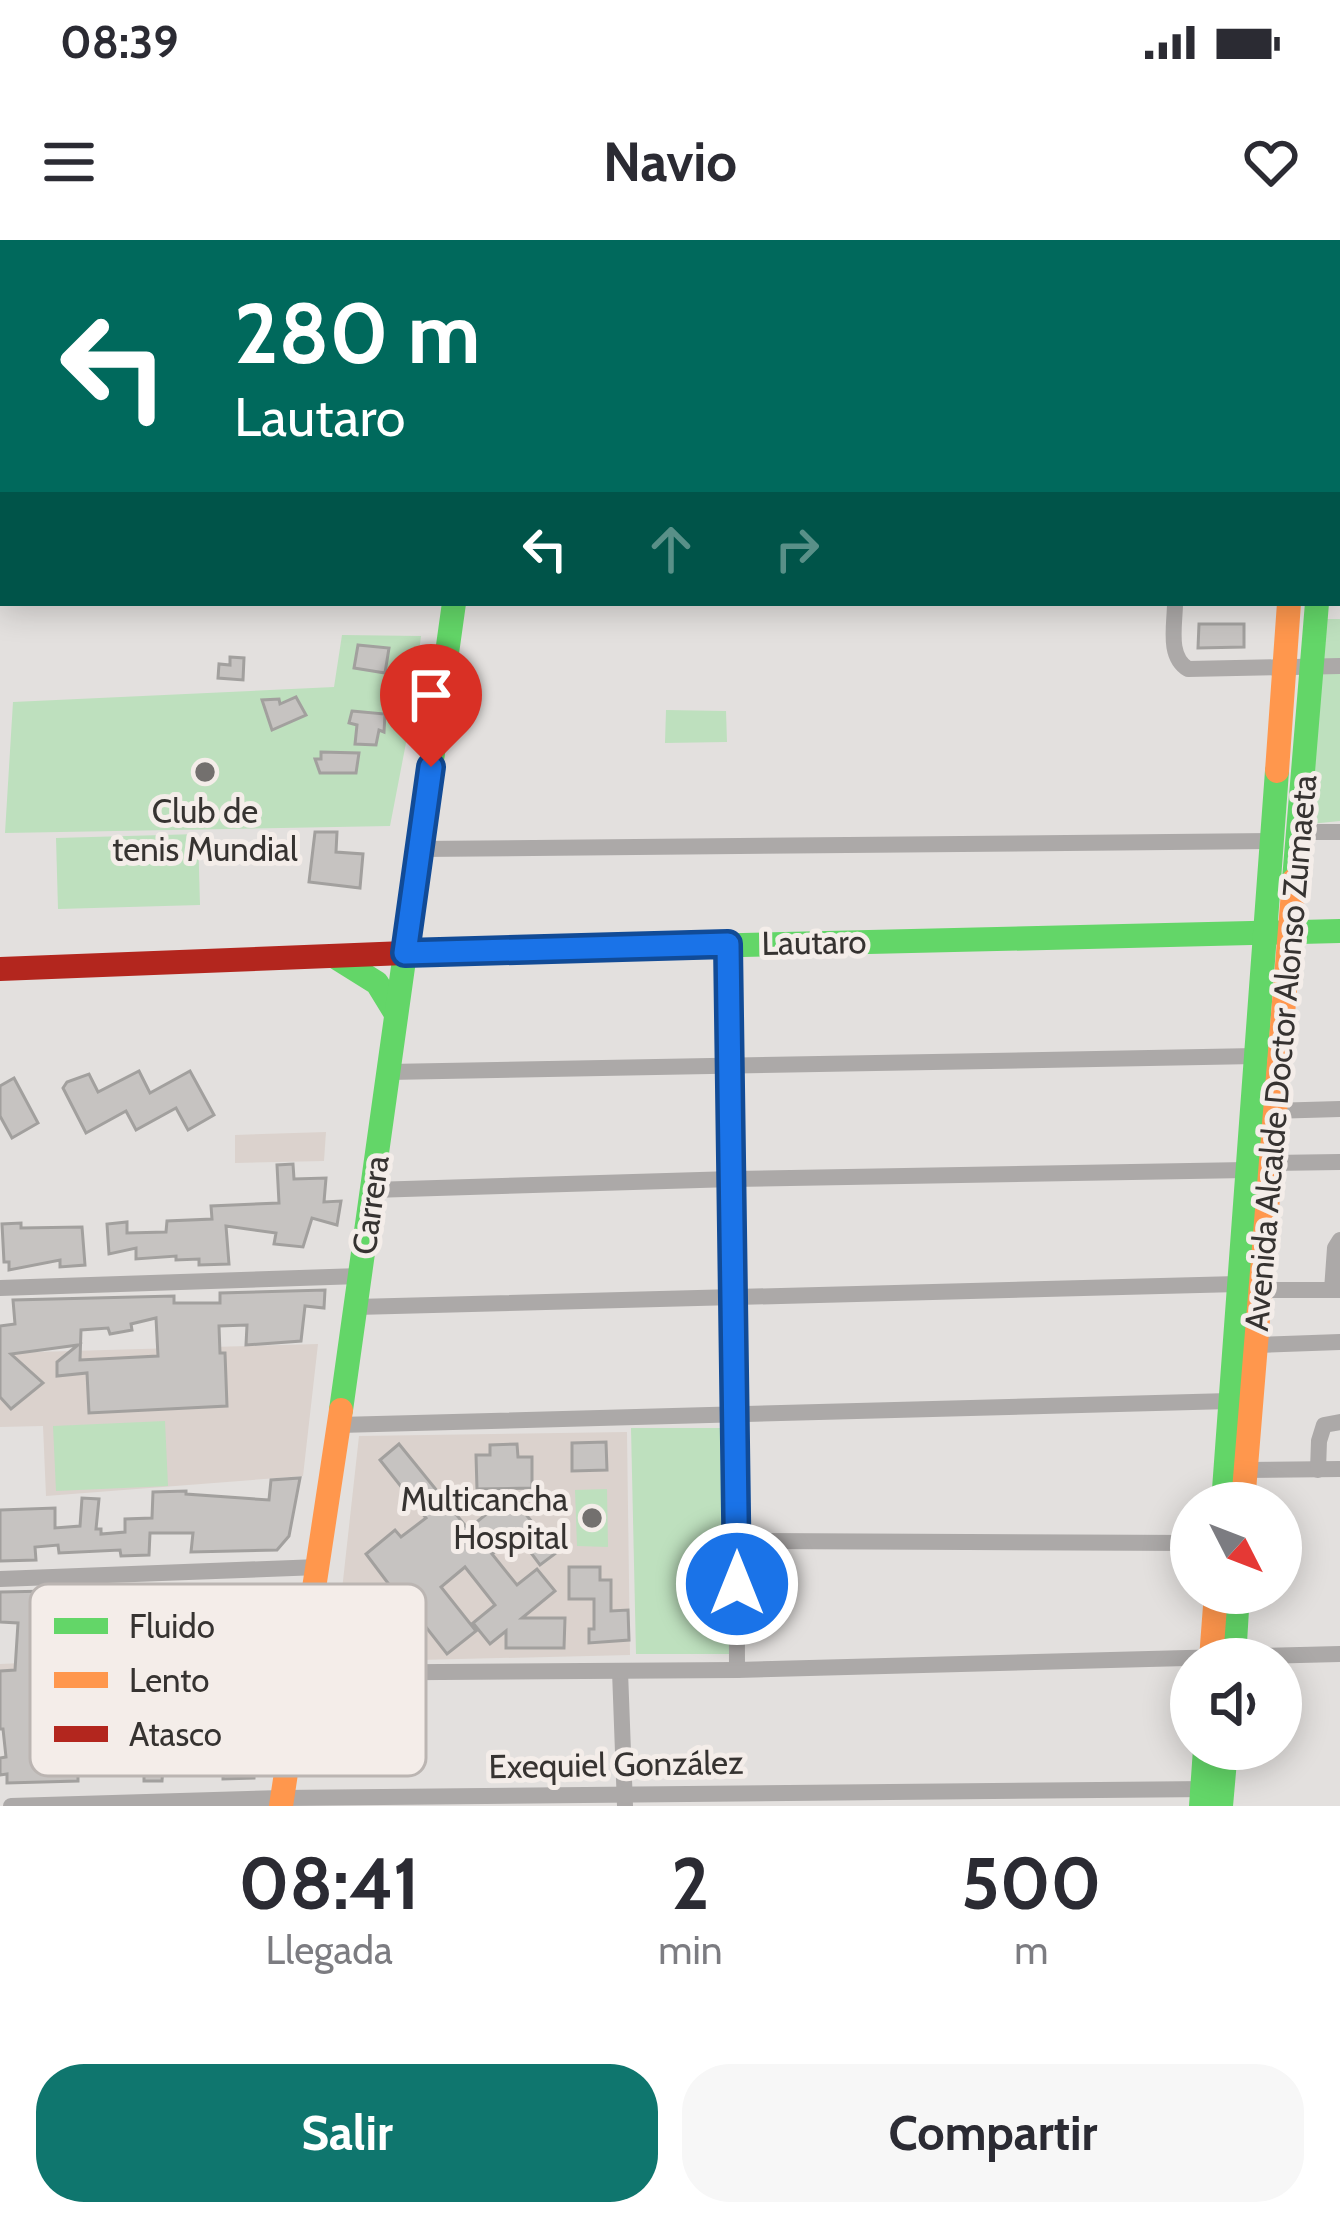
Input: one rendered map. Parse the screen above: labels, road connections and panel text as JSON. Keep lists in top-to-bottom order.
{
  "streets": {
    "street": [
      "Lautaro",
      "Avenida Alcalde Doctor Alonso Zumaeta",
      "Carrera",
      "Exequiel González"
    ]
  },
  "crossings": [
    ["Lautaro", "Avenida Alcalde Doctor Alonso Zumaeta"],
    ["Lautaro", "Carrera"]
  ],
  "places": ["Club de tenis Mundial", "Multicancha Hospital"],
  "legend": ["Fluido", "Lento", "Atasco"],
  "north": "bottom right",
  "page": {
    "status": "08:39",
    "header": "Navio",
    "turn": ["280 m", "Lautaro"],
    "eta": [
      "08:41",
      "Llegada",
      "2",
      "min",
      "500",
      "m"
    ],
    "buttons": ["Salir", "Compartir"]
  }
}
